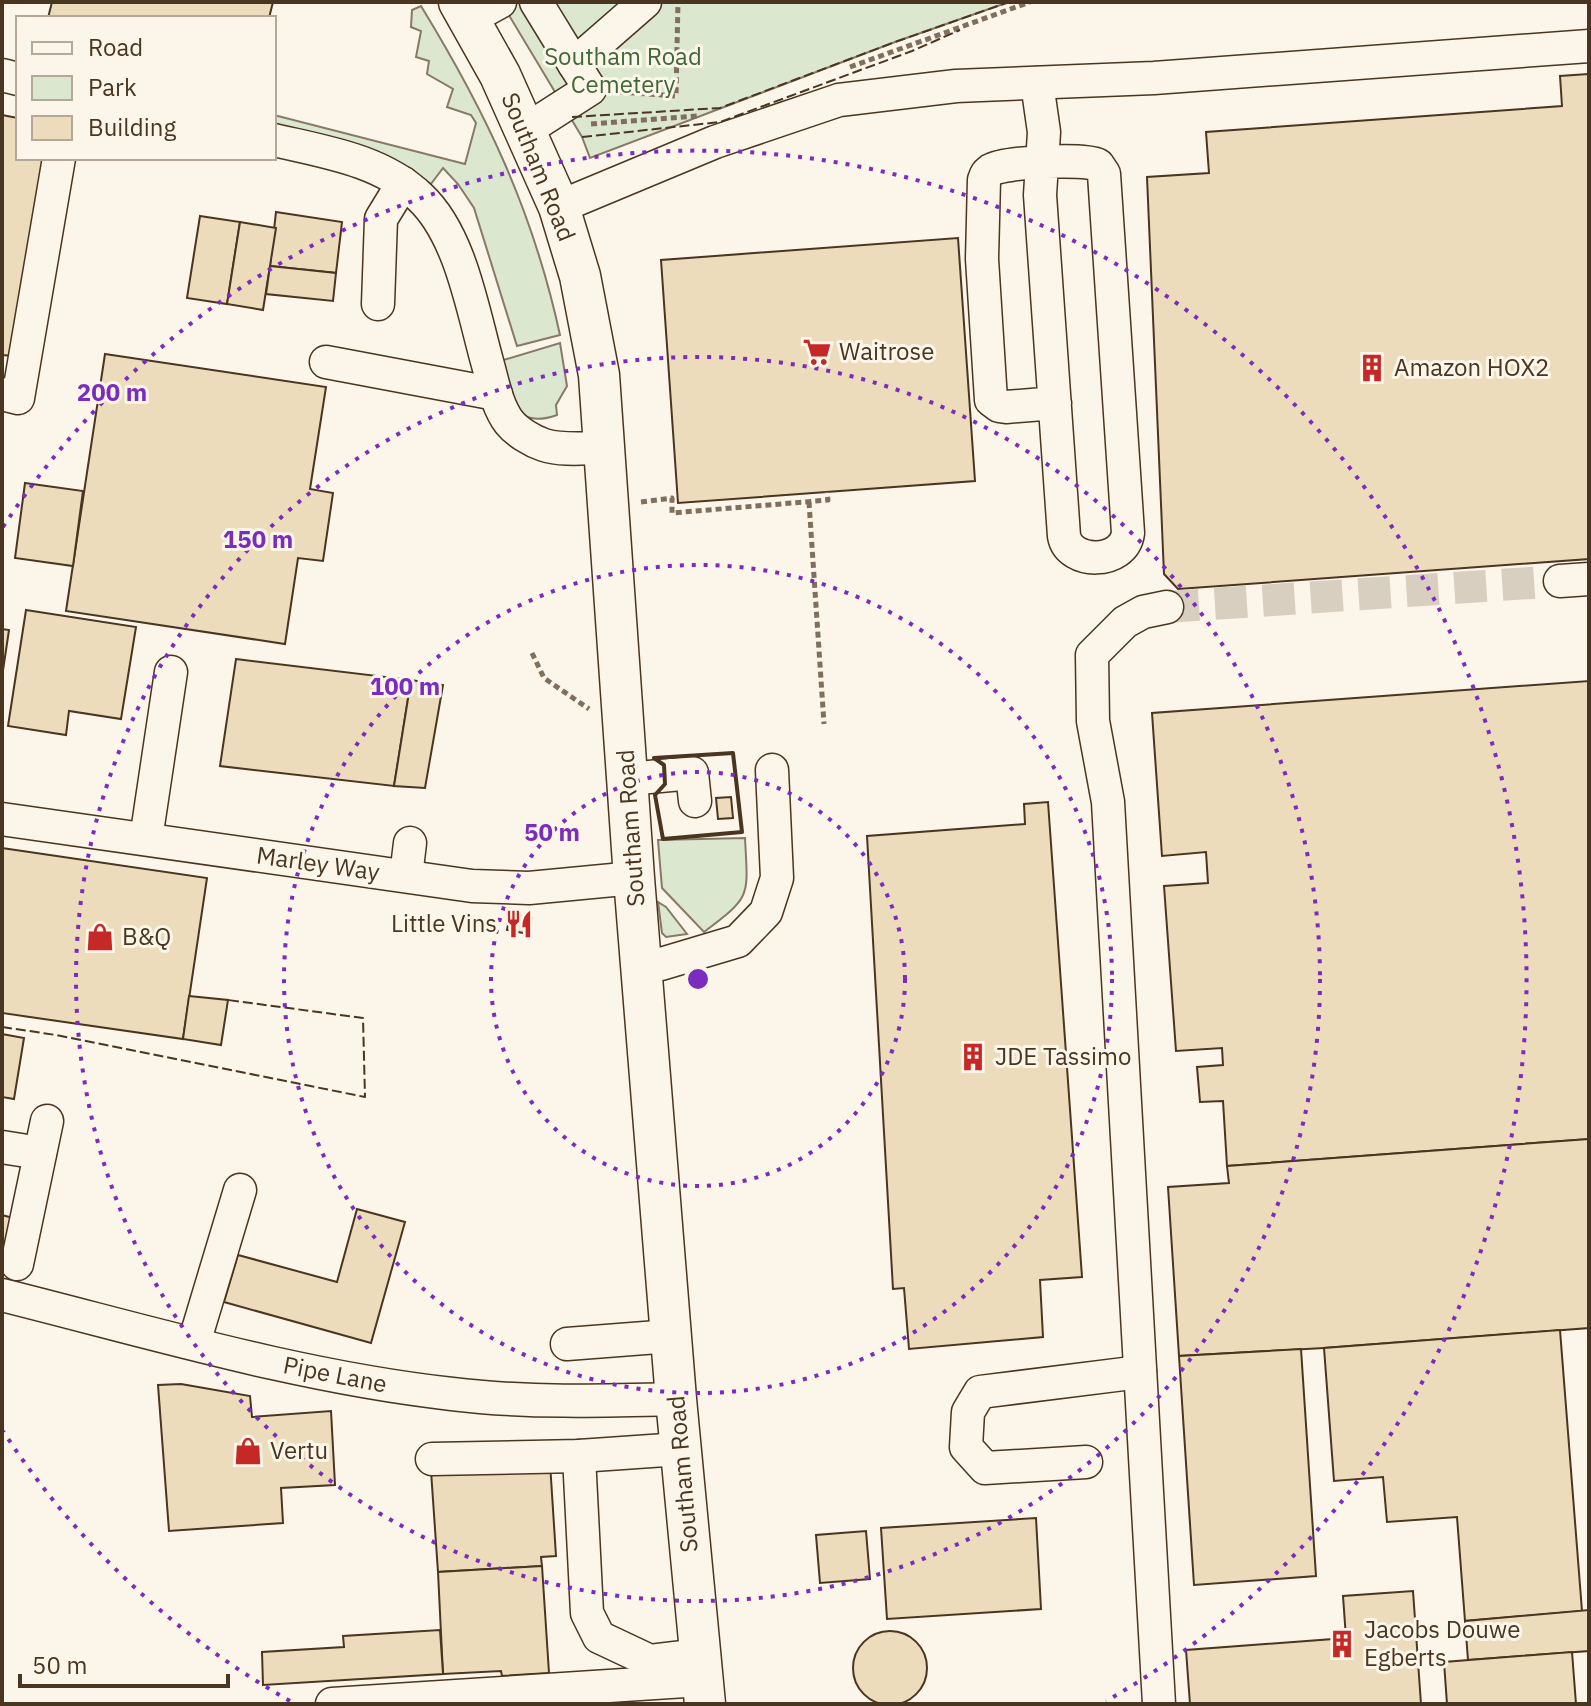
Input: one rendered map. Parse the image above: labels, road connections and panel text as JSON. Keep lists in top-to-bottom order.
{
  "streets": {
    "main road": ["Southam Road"],
    "street": ["Marley Way", "Pipe Lane"]
  },
  "crossings": [
    ["Southam Road", "Marley Way"],
    ["Southam Road", "Pipe Lane"]
  ],
  "parks": ["Southam Road Cemetery"],
  "places": {
    "supermarket": ["Waitrose"],
    "building": ["Amazon HOX2", "JDE Tassimo", "Jacobs Douwe Egberts"],
    "restaurant": ["Little Vins"],
    "shop": ["B&Q", "Vertu"]
  },
  "legend": ["Road", "Park", "Building"],
  "scale_bar": "50 m",
  "rings": [
    "200 m",
    "150 m",
    "100 m",
    "50 m"
  ]
}
